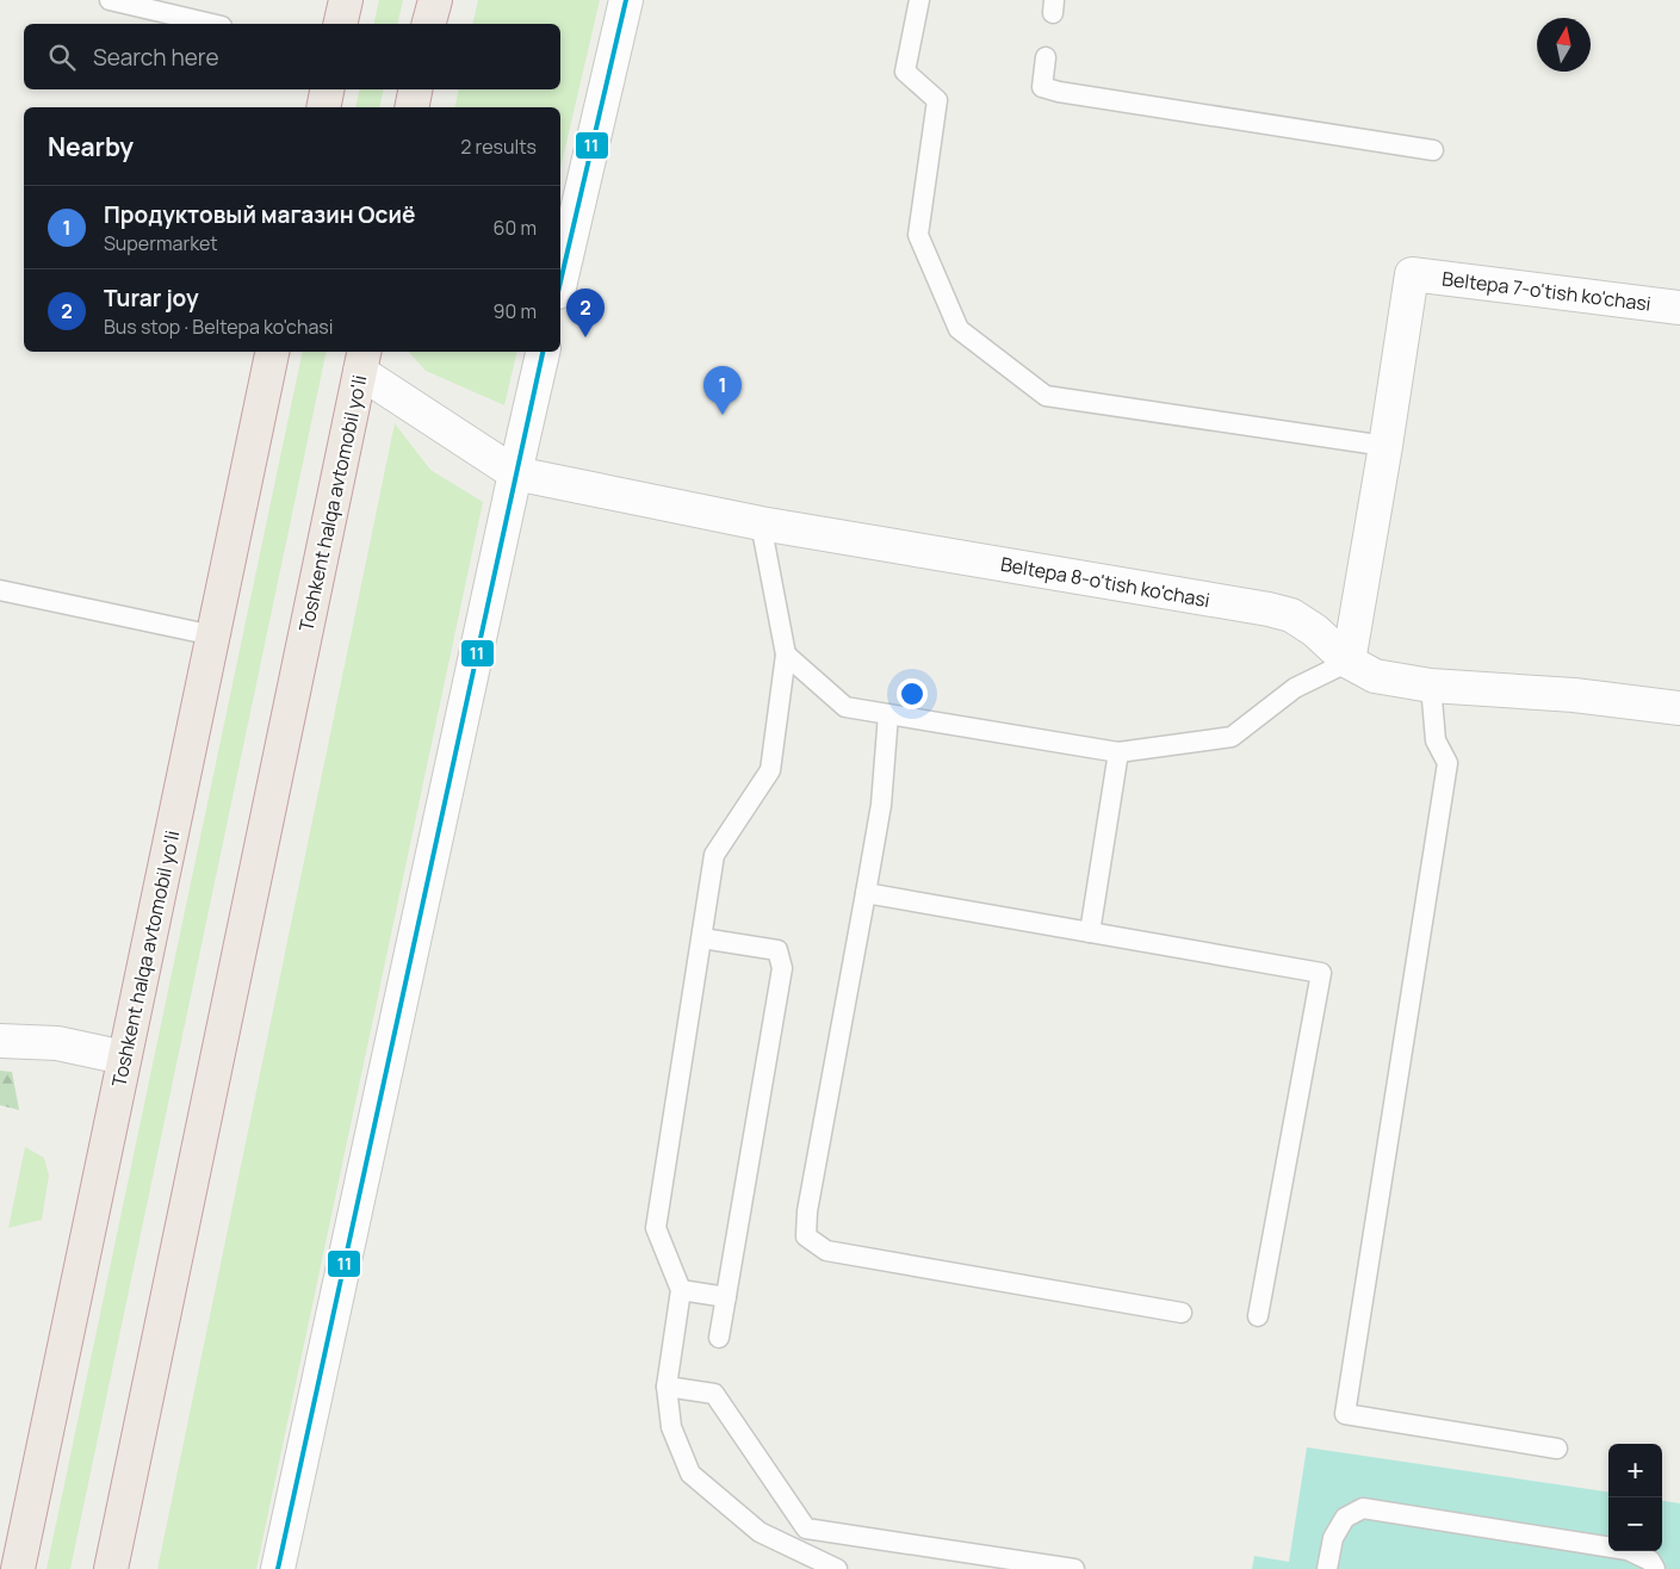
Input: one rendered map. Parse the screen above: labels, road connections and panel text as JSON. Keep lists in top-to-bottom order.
{
  "streets": {
    "highway": ["Toshkent halqa avtomobil yo'li"],
    "street": ["Beltepa 7-o'tish ko'chasi", "Beltepa 8-o'tish ko'chasi"]
  },
  "lines": ["transit line 11"],
  "north": "top",
  "page": {
    "search": "Search here",
    "heading": ["Nearby", "2 results"],
    "list": [
      {
        "mark": "1",
        "name": "Продуктовый магазин Осиё",
        "note": "Supermarket",
        "value": "60 m"
      },
      {
        "mark": "2",
        "name": "Turar joy",
        "note": "Bus stop · Beltepa ko'chasi",
        "value": "90 m"
      }
    ],
    "pins": ["2", "1"],
    "map_buttons": ["+", "−"]
  }
}
